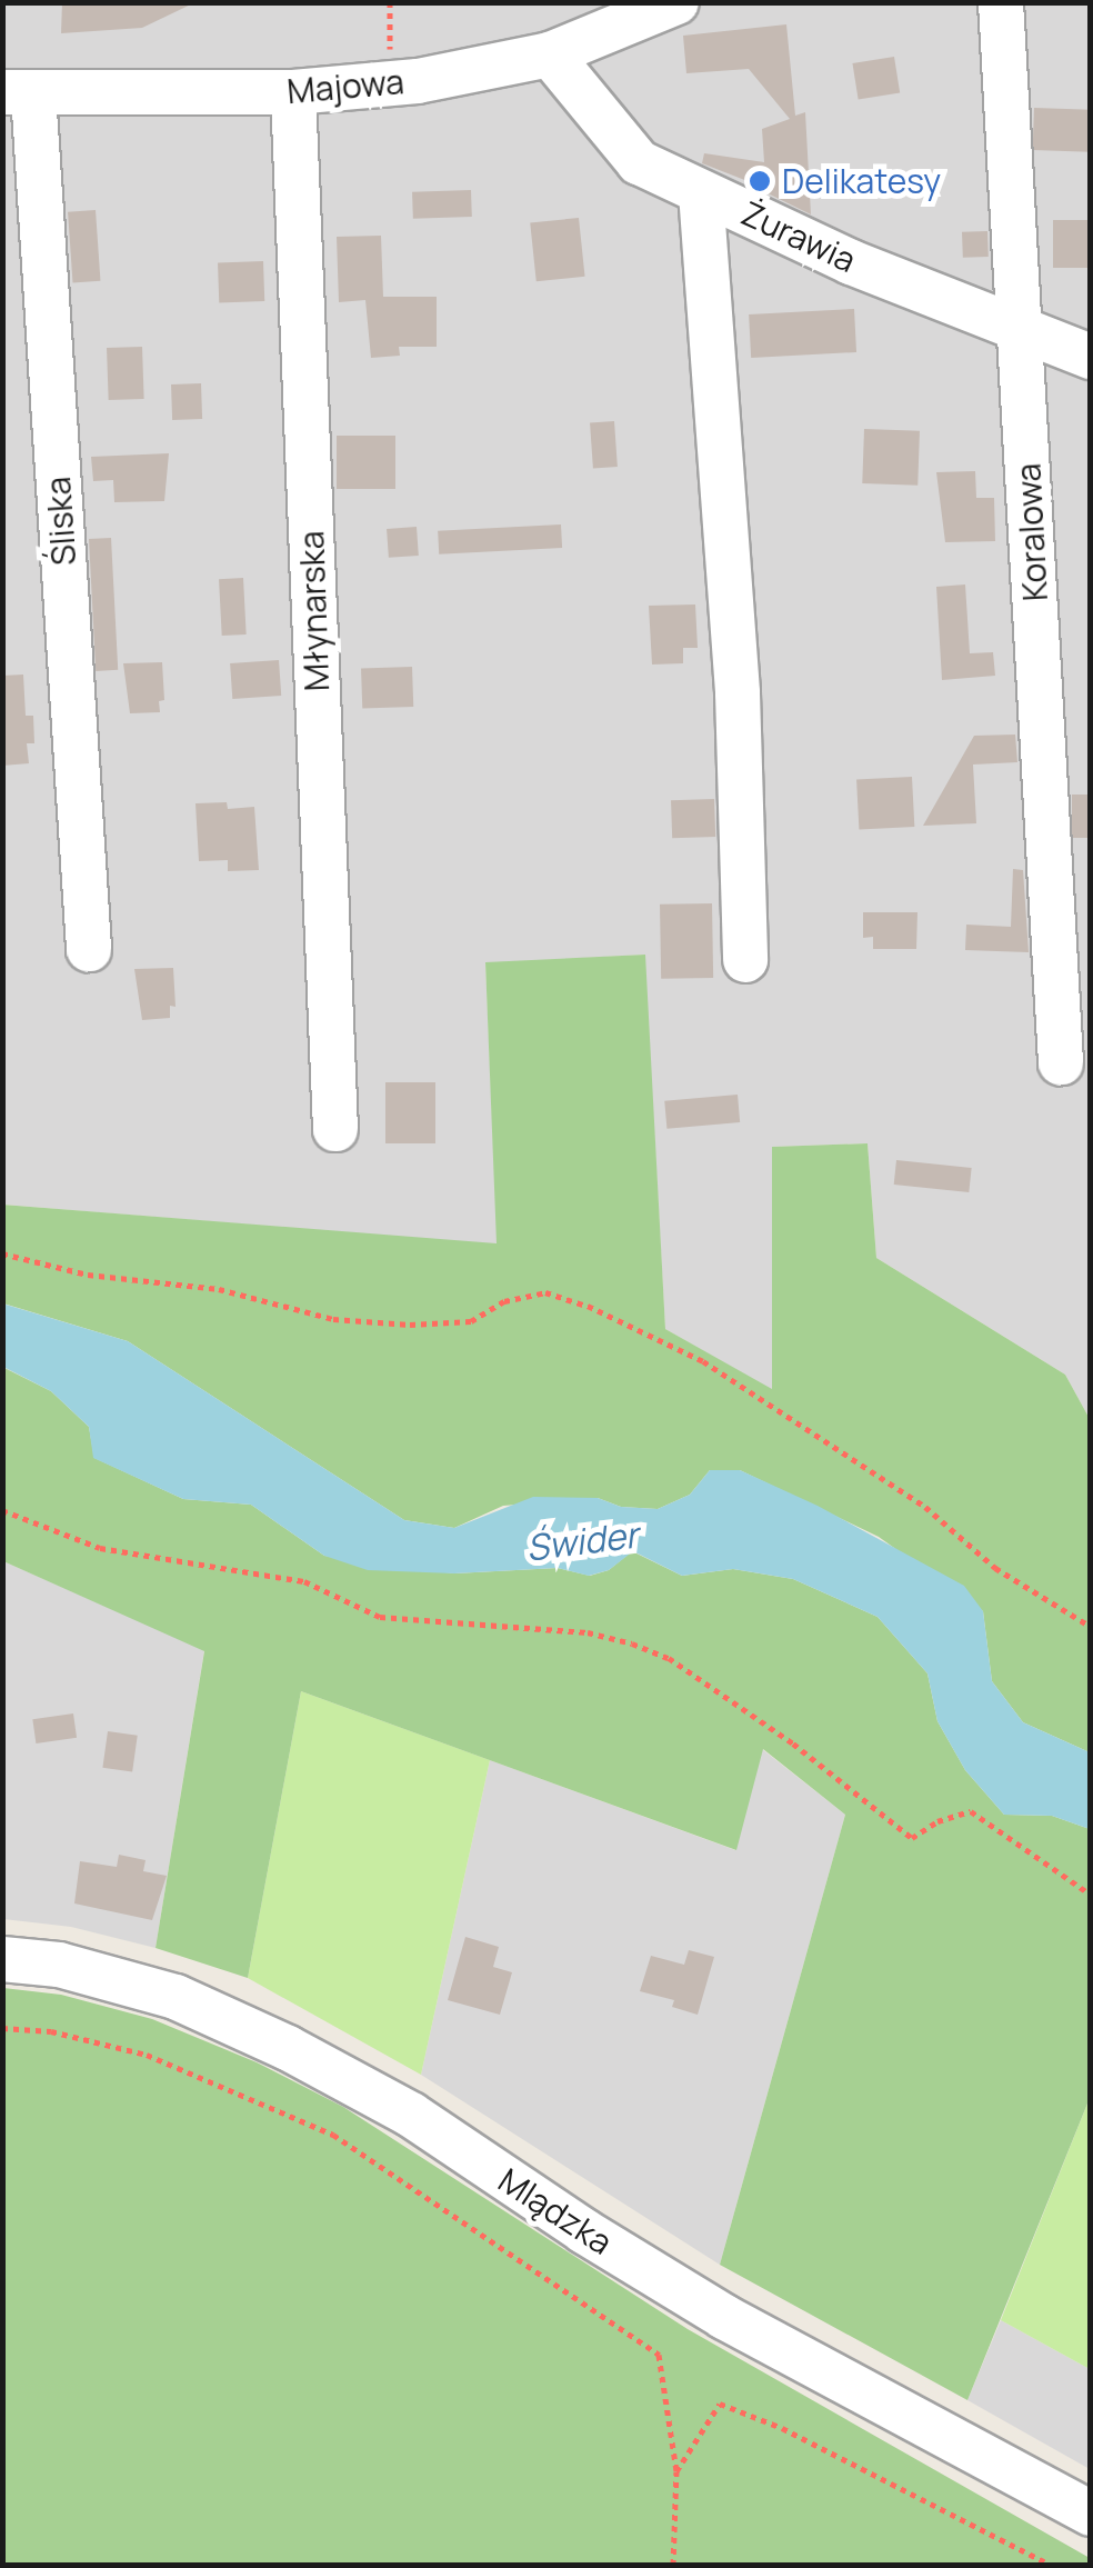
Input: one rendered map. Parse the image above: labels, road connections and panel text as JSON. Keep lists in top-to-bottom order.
{
  "streets": {
    "street": [
      "Majowa",
      "Żurawia",
      "Śliska",
      "Koralowa",
      "Młynarska",
      "Mlądzka"
    ]
  },
  "crossings": [
    ["Majowa", "Żurawia"],
    ["Majowa", "Śliska"],
    ["Majowa", "Młynarska"],
    ["Żurawia", "Koralowa"]
  ],
  "water": ["Świder"],
  "places": ["Delikatesy"]
}
